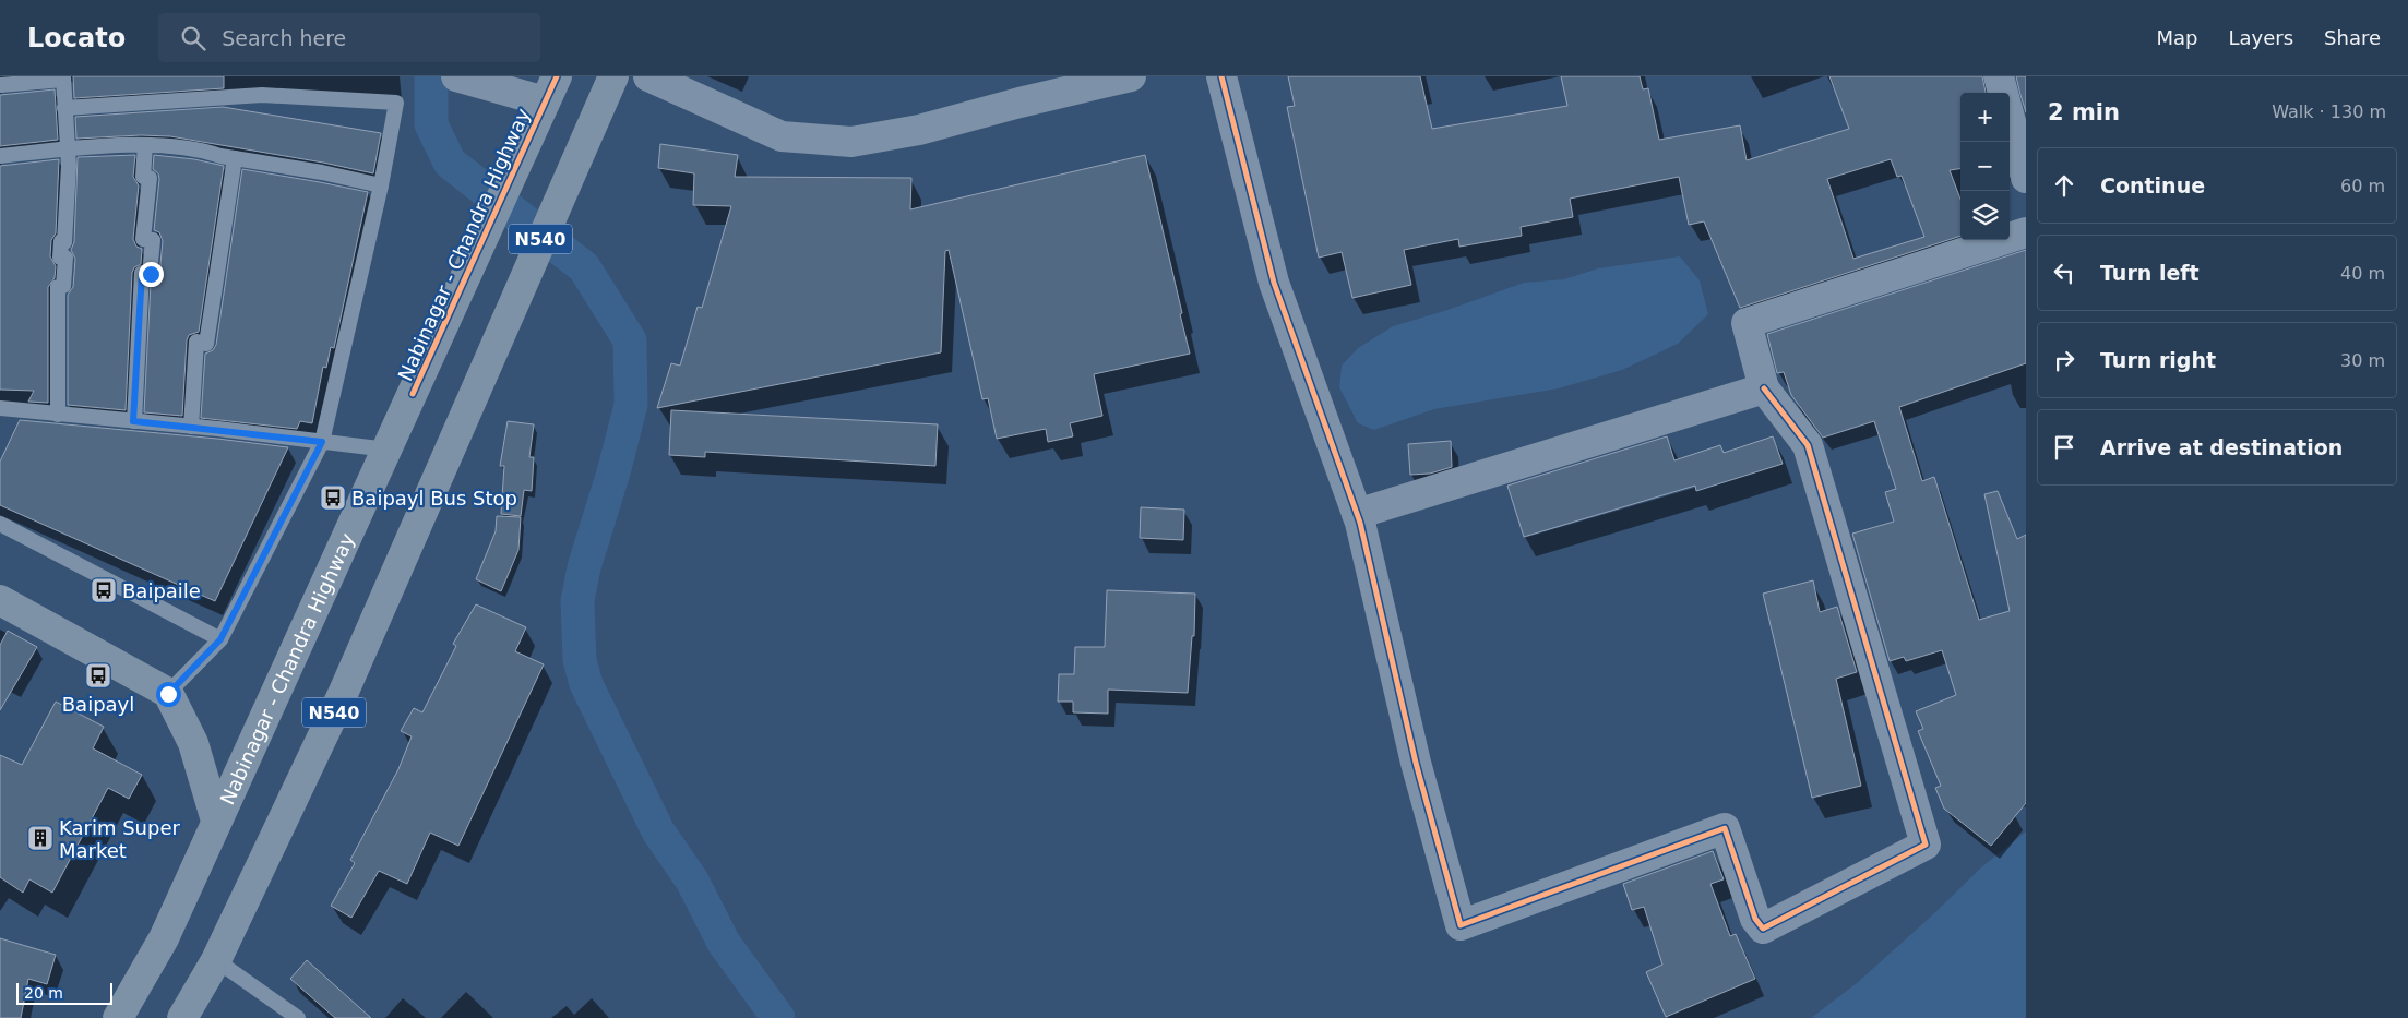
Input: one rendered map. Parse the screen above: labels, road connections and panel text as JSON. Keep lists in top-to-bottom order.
{
  "streets": {
    "highway": ["N540", "Nabinagar - Chandra Highway"]
  },
  "places": {
    "bus stop": ["Baipayl Bus Stop", "Baipaile", "Baipayl"],
    "building": ["Karim Super Market"]
  },
  "scale_bar": "20 m",
  "page": {
    "header": "Locato",
    "search": "Search here",
    "nav": ["Map", "Layers", "Share"],
    "heading": ["2 min", "Walk · 130 m"],
    "map_buttons": ["+", "−"],
    "list": [
      ["Continue", "60 m"],
      ["Turn left", "40 m"],
      ["Turn right", "30 m"],
      "Arrive at destination"
    ],
    "scale": "20 m"
  }
}
